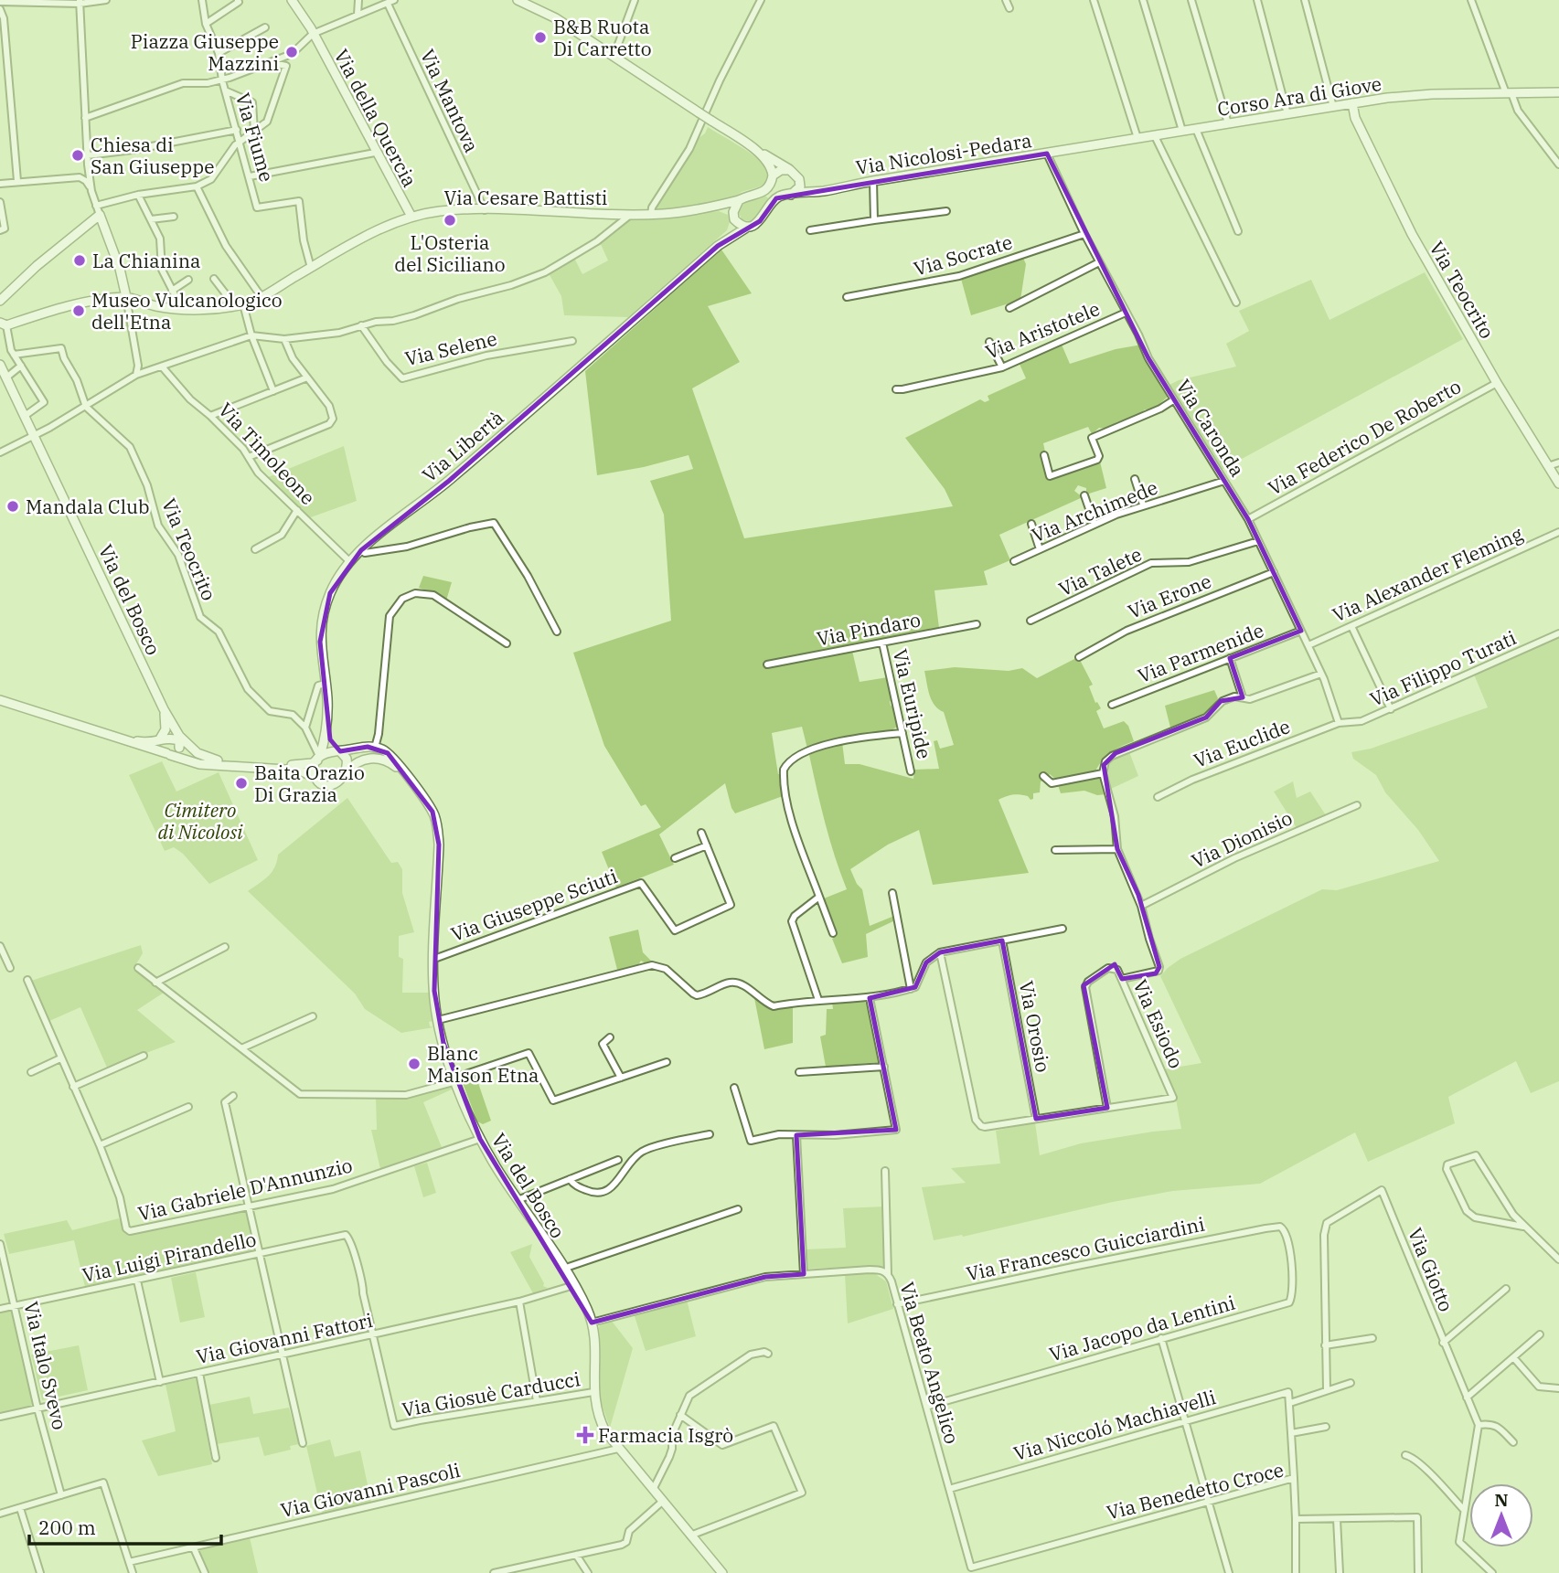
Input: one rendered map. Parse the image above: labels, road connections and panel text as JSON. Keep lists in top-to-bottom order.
{
  "streets": {
    "main road": [
      "Corso Ara di Giove",
      "Via della Quercia",
      "Via Nicolosi-Pedara",
      "Via Cesare Battisti",
      "Via Teocrito",
      "Via Libertà",
      "Via del Bosco"
    ],
    "street": [
      "Via Mantova",
      "Via Fiume",
      "Via Socrate",
      "Via Aristotele",
      "Via Selene",
      "Via Caronda",
      "Via Federico De Roberto",
      "Via Timoleone",
      "Via Archimede",
      "Via Talete",
      "Via Alexander Fleming",
      "Via Erone",
      "Via Pindaro",
      "Via Parmenide",
      "Via Filippo Turati",
      "Via Euripide",
      "Via Euclide",
      "Via Dionisio",
      "Via Giuseppe Sciuti",
      "Via Esiodo",
      "Via Orosio",
      "Via Gabriele D'Annunzio",
      "Via Francesco Guicciardini",
      "Via Luigi Pirandello",
      "Via Giotto",
      "Via Jacopo da Lentini",
      "Via Giovanni Fattori",
      "Via Beato Angelico",
      "Via Italo Svevo",
      "Via Giosuè Carducci",
      "Via Niccoló Machiavelli",
      "Via Giovanni Pascoli",
      "Via Benedetto Croce"
    ]
  },
  "crossings": [
    ["Corso Ara di Giove", "Via Nicolosi-Pedara"],
    ["Corso Ara di Giove", "Via Teocrito"],
    ["Corso Ara di Giove", "Via Caronda"],
    ["Via Mantova", "Via Cesare Battisti"],
    ["Via della Quercia", "Via Cesare Battisti"],
    ["Via Fiume", "Via Cesare Battisti"],
    ["Via Nicolosi-Pedara", "Via Caronda"],
    ["Via Socrate", "Via Caronda"],
    ["Via Teocrito", "Via Federico De Roberto"],
    ["Via Aristotele", "Via Caronda"],
    ["Via Caronda", "Via Federico De Roberto"],
    ["Via Caronda", "Via Archimede"],
    ["Via Caronda", "Via Talete"],
    ["Via Caronda", "Via Alexander Fleming"],
    ["Via Caronda", "Via Erone"],
    ["Via Caronda", "Via Parmenide"],
    ["Via Caronda", "Via Filippo Turati"],
    ["Via Caronda", "Via Euclide"],
    ["Via Libertà", "Via Timoleone"],
    ["Via del Bosco", "Via Giuseppe Sciuti"],
    ["Via del Bosco", "Via Gabriele D'Annunzio"],
    ["Via del Bosco", "Via Giovanni Fattori"],
    ["Via del Bosco", "Via Beato Angelico"],
    ["Via del Bosco", "Via Giosuè Carducci"],
    ["Via del Bosco", "Via Giovanni Pascoli"],
    ["Via Pindaro", "Via Euripide"],
    ["Via Filippo Turati", "Via Euclide"],
    ["Via Francesco Guicciardini", "Via Jacopo da Lentini"],
    ["Via Francesco Guicciardini", "Via Beato Angelico"],
    ["Via Luigi Pirandello", "Via Giovanni Fattori"],
    ["Via Luigi Pirandello", "Via Italo Svevo"],
    ["Via Luigi Pirandello", "Via Giosuè Carducci"],
    ["Via Jacopo da Lentini", "Via Beato Angelico"],
    ["Via Giovanni Fattori", "Via Italo Svevo"],
    ["Via Giovanni Fattori", "Via Giosuè Carducci"],
    ["Via Beato Angelico", "Via Niccoló Machiavelli"],
    ["Via Beato Angelico", "Via Benedetto Croce"]
  ],
  "parks": ["Cimitero di Nicolosi"],
  "places": {
    "other": [
      "B&B Ruota Di Carretto",
      "Piazza Giuseppe Mazzini",
      "Chiesa di San Giuseppe",
      "L'Osteria del Siciliano",
      "La Chianina",
      "Museo Vulcanologico dell'Etna",
      "Mandala Club",
      "Baita Orazio Di Grazia",
      "Blanc Maison Etna"
    ],
    "health": ["Farmacia Isgrò"]
  },
  "scale_bar": "200 m",
  "north": "top"
}
